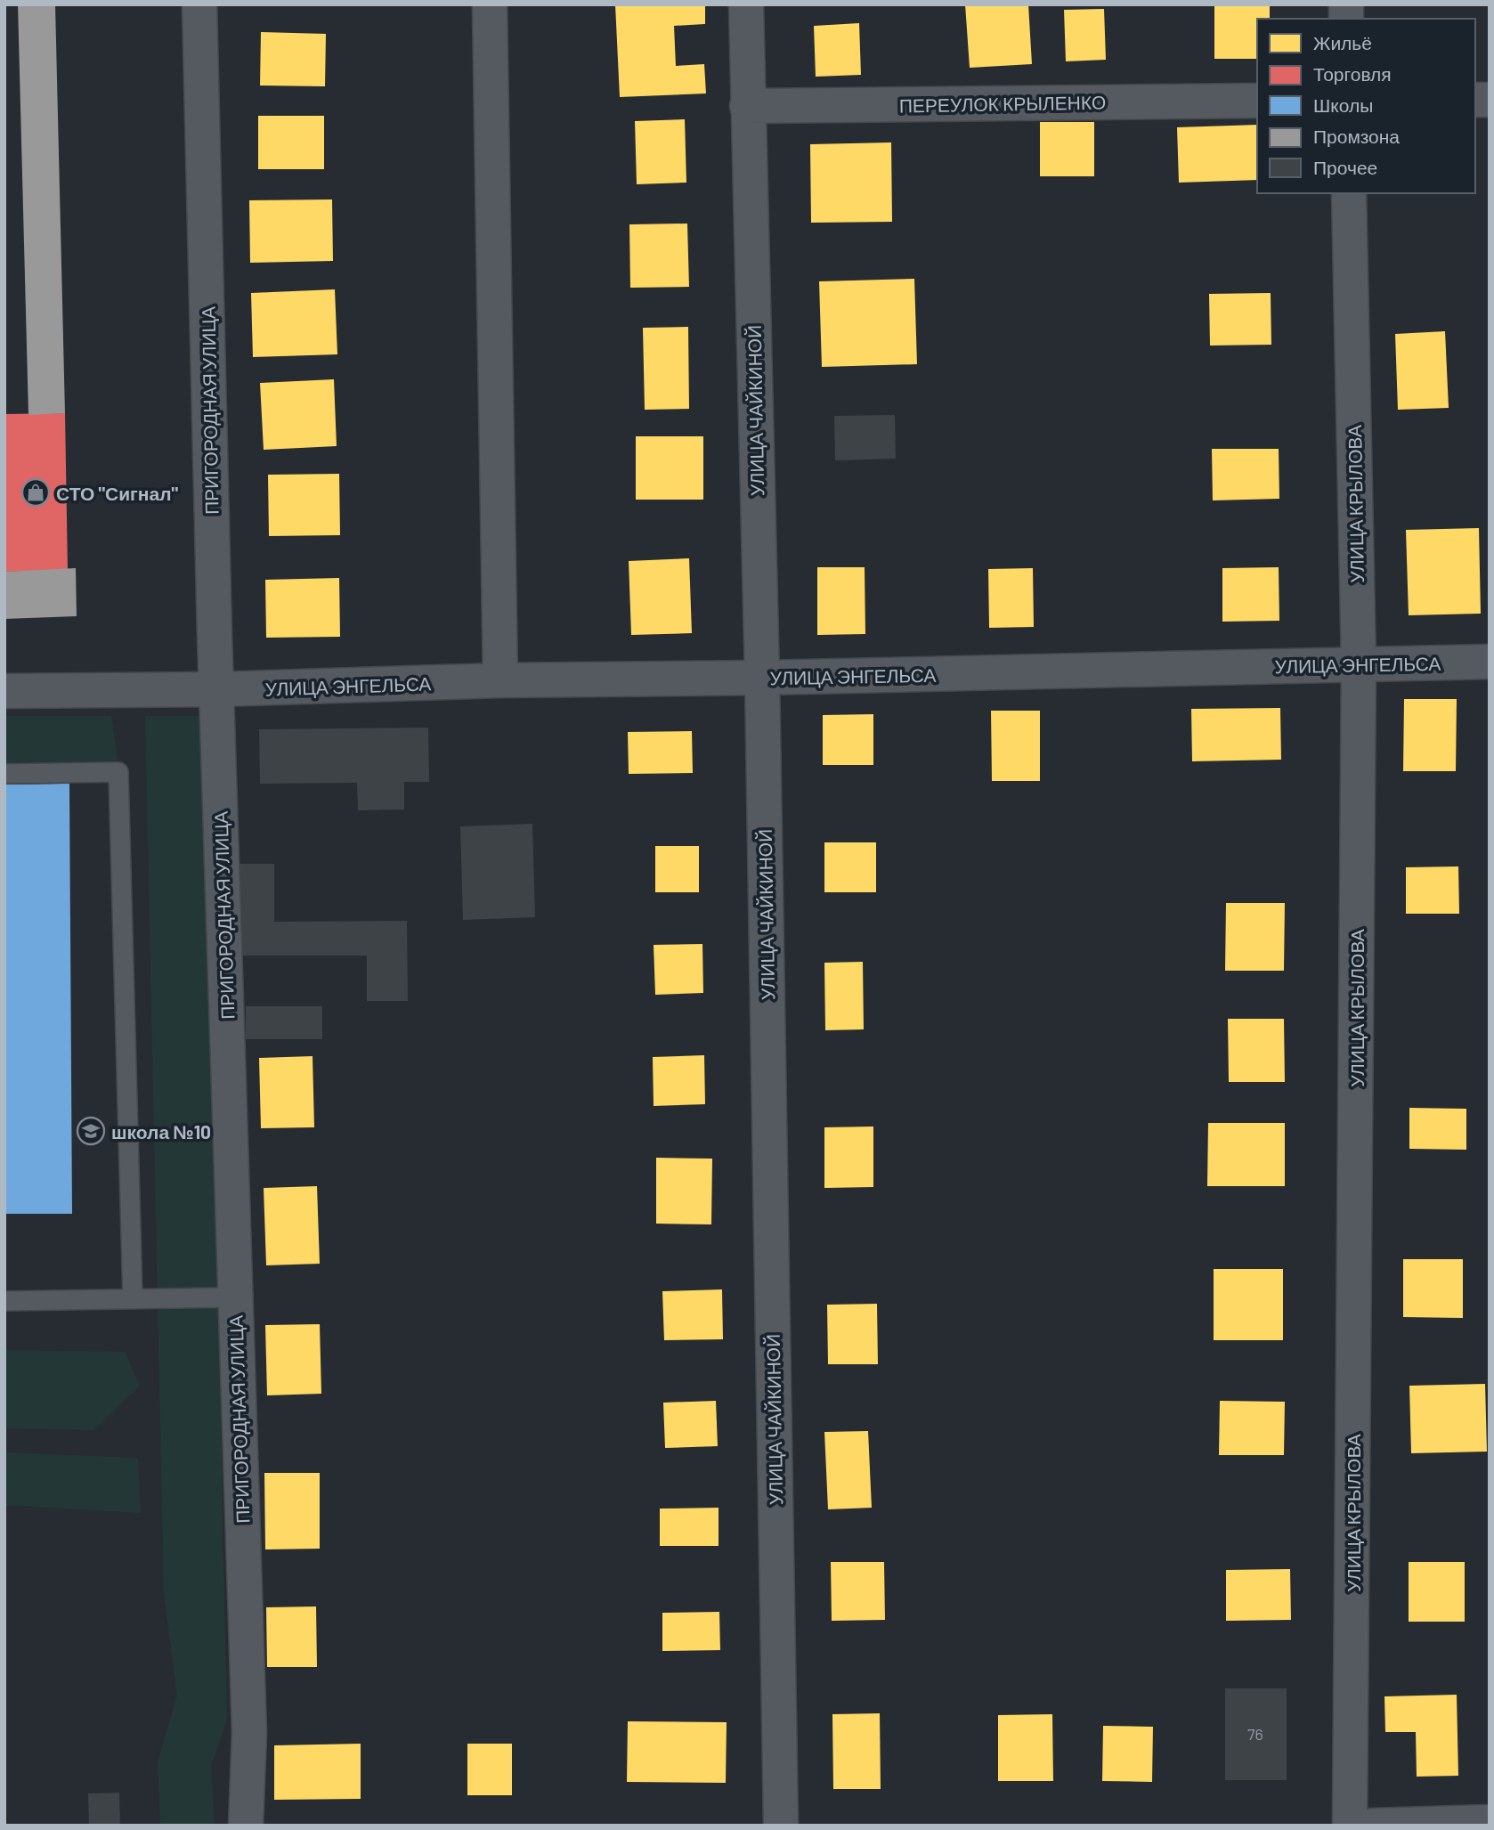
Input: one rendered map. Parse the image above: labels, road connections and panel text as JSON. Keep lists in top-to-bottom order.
{
  "streets": {
    "street": [
      "ПЕРЕУЛОК КРЫЛЕНКО",
      "ПРИГОРОДНАЯ УЛИЦА",
      "УЛИЦА ЧАЙКИНОЙ",
      "УЛИЦА КРЫЛОВА",
      "УЛИЦА ЭНГЕЛЬСА"
    ]
  },
  "crossings": [
    ["ПЕРЕУЛОК КРЫЛЕНКО", "УЛИЦА ЧАЙКИНОЙ"],
    ["ПРИГОРОДНАЯ УЛИЦА", "УЛИЦА ЭНГЕЛЬСА"],
    ["УЛИЦА ЧАЙКИНОЙ", "УЛИЦА ЭНГЕЛЬСА"],
    ["УЛИЦА КРЫЛОВА", "УЛИЦА ЭНГЕЛЬСА"]
  ],
  "places": {
    "shop": ["СТО \"Сигнал\""],
    "school or university": ["школа №10"]
  },
  "house_numbers": ["76"],
  "legend": [
    "Жильё",
    "Торговля",
    "Школы",
    "Промзона",
    "Прочее"
  ]
}
